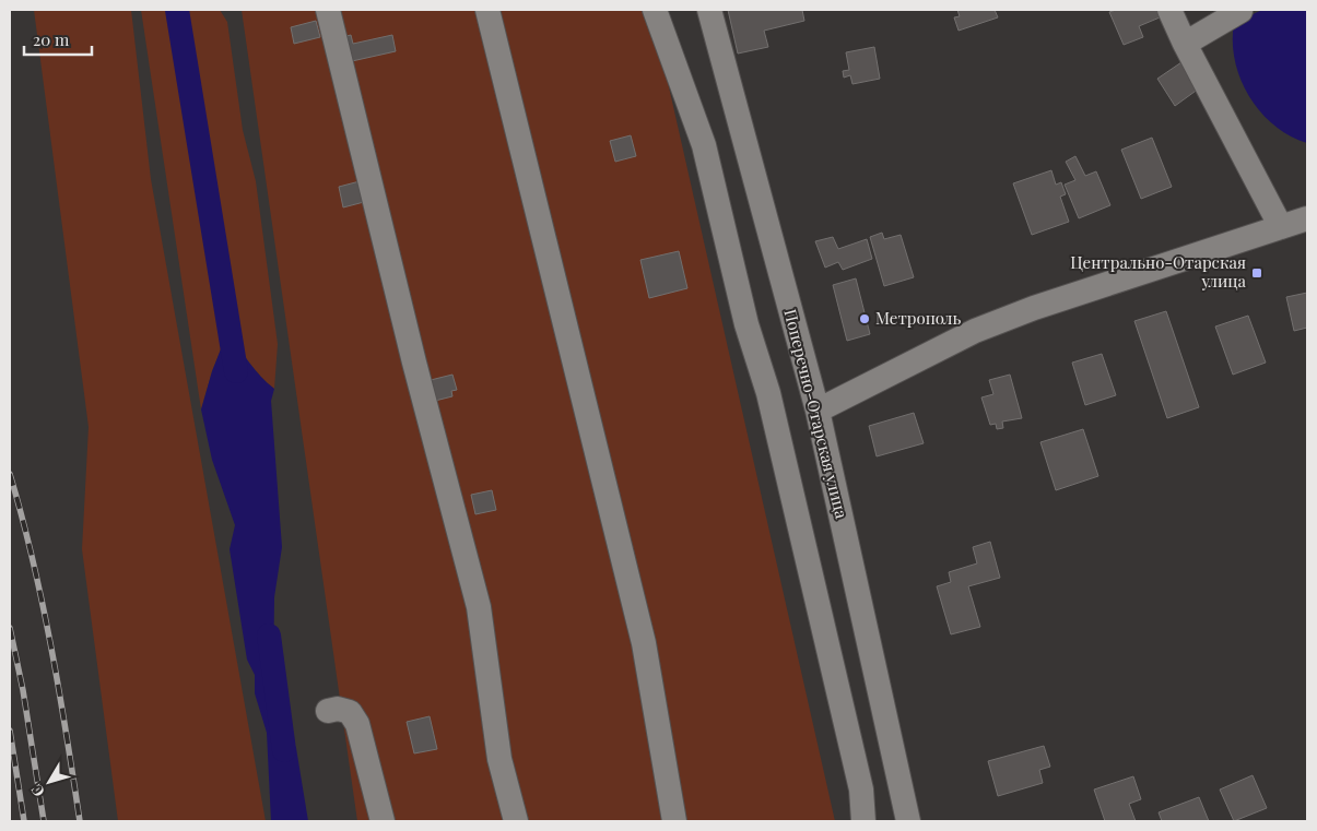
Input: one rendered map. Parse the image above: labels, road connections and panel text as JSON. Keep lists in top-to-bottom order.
{
  "streets": {
    "street": ["Поперечно-Отарская улица"]
  },
  "places": {
    "transit": ["Центрально-Отарская улица"],
    "other": ["Метрополь"]
  },
  "scale_bar": "20 m",
  "north": "bottom left"
}
